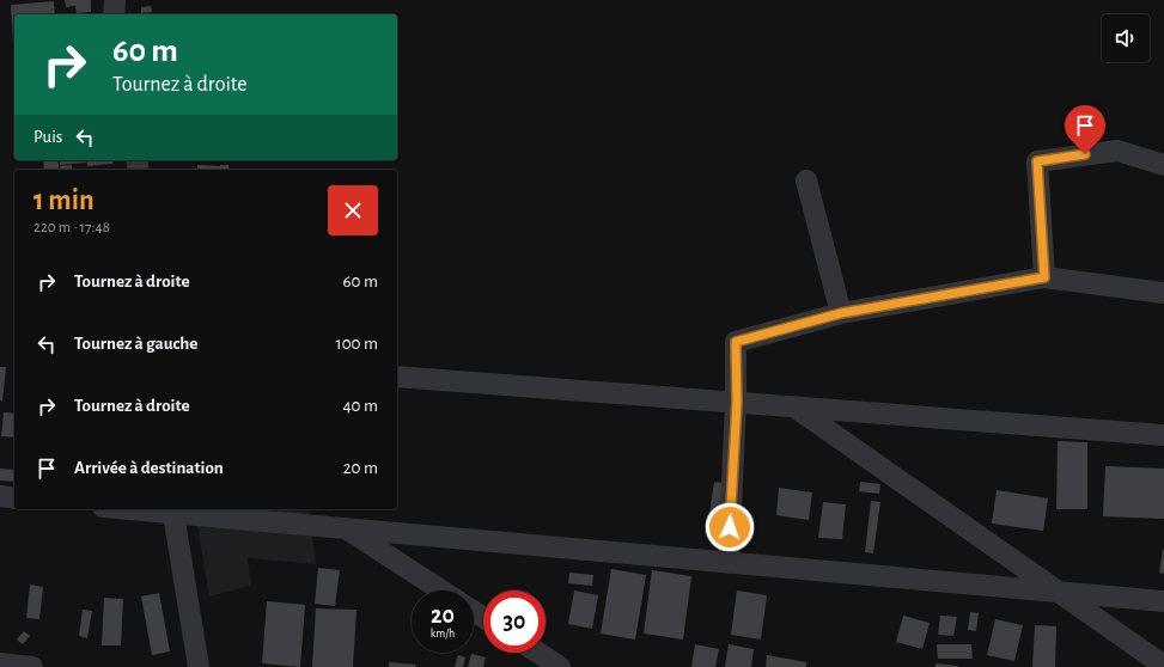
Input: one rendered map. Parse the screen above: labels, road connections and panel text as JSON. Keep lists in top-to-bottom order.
{
  "page": {
    "turn": ["60 m", "Tournez à droite"],
    "then": "Puis",
    "heading": ["1 min", "220 m · 17:48"],
    "list": [
      {
        "name": "Tournez à droite",
        "value": "60 m"
      },
      {
        "name": "Tournez à gauche",
        "value": "100 m"
      },
      {
        "name": "Tournez à droite",
        "value": "40 m"
      },
      {
        "name": "Arrivée à destination",
        "value": "20 m"
      }
    ],
    "speed": "20 km/h",
    "limit": "30"
  }
}
